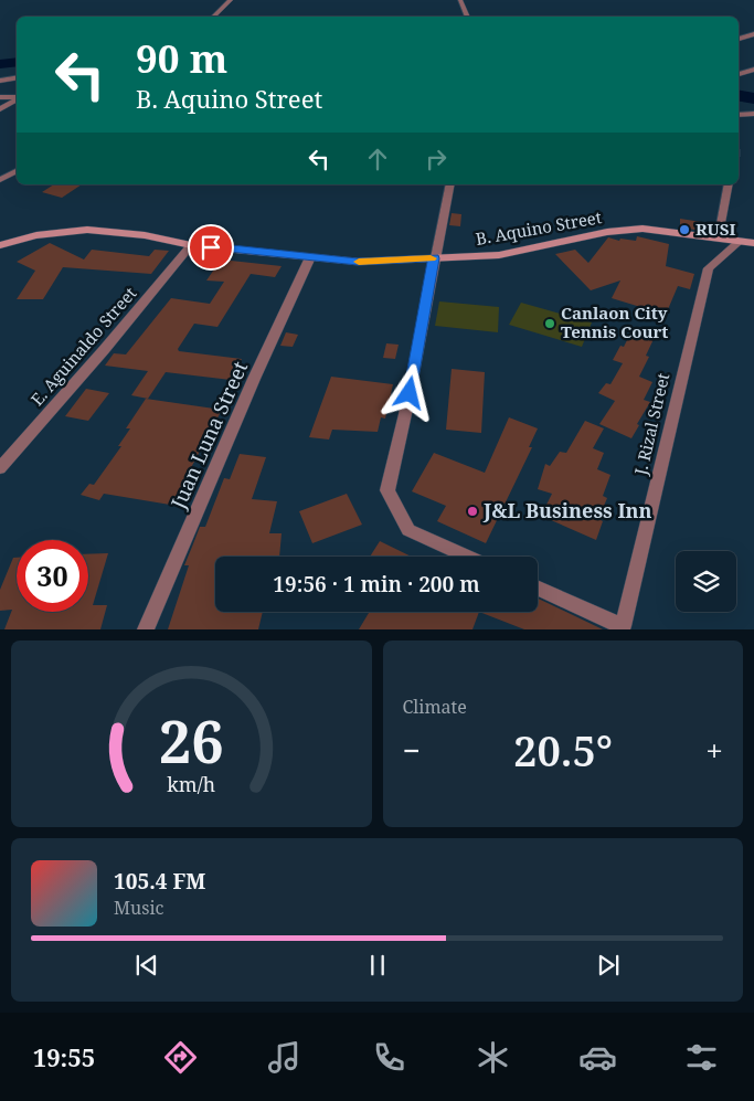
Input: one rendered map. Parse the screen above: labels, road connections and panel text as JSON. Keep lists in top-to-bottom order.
{
  "streets": {
    "street": [
      "B. Aquino Street",
      "E. Aguinaldo Street",
      "J. Rizal Street",
      "Juan Luna Street"
    ]
  },
  "crossings": [
    ["B. Aquino Street", "E. Aguinaldo Street"],
    ["B. Aquino Street", "J. Rizal Street"],
    ["B. Aquino Street", "Juan Luna Street"]
  ],
  "places": ["RUSI", "Canlaon City Tennis Court", "J&L Business Inn"],
  "page": {
    "turn": ["90 m", "B. Aquino Street"],
    "limit": "30",
    "trip": "19:56 · 1 min · 200 m",
    "tile": "Climate",
    "heat": ["−", "20.5°", "+"],
    "song": ["105.4 FM", "Music"],
    "tabs": "19:55",
    "gauge": ["26", "km/h"]
  }
}
